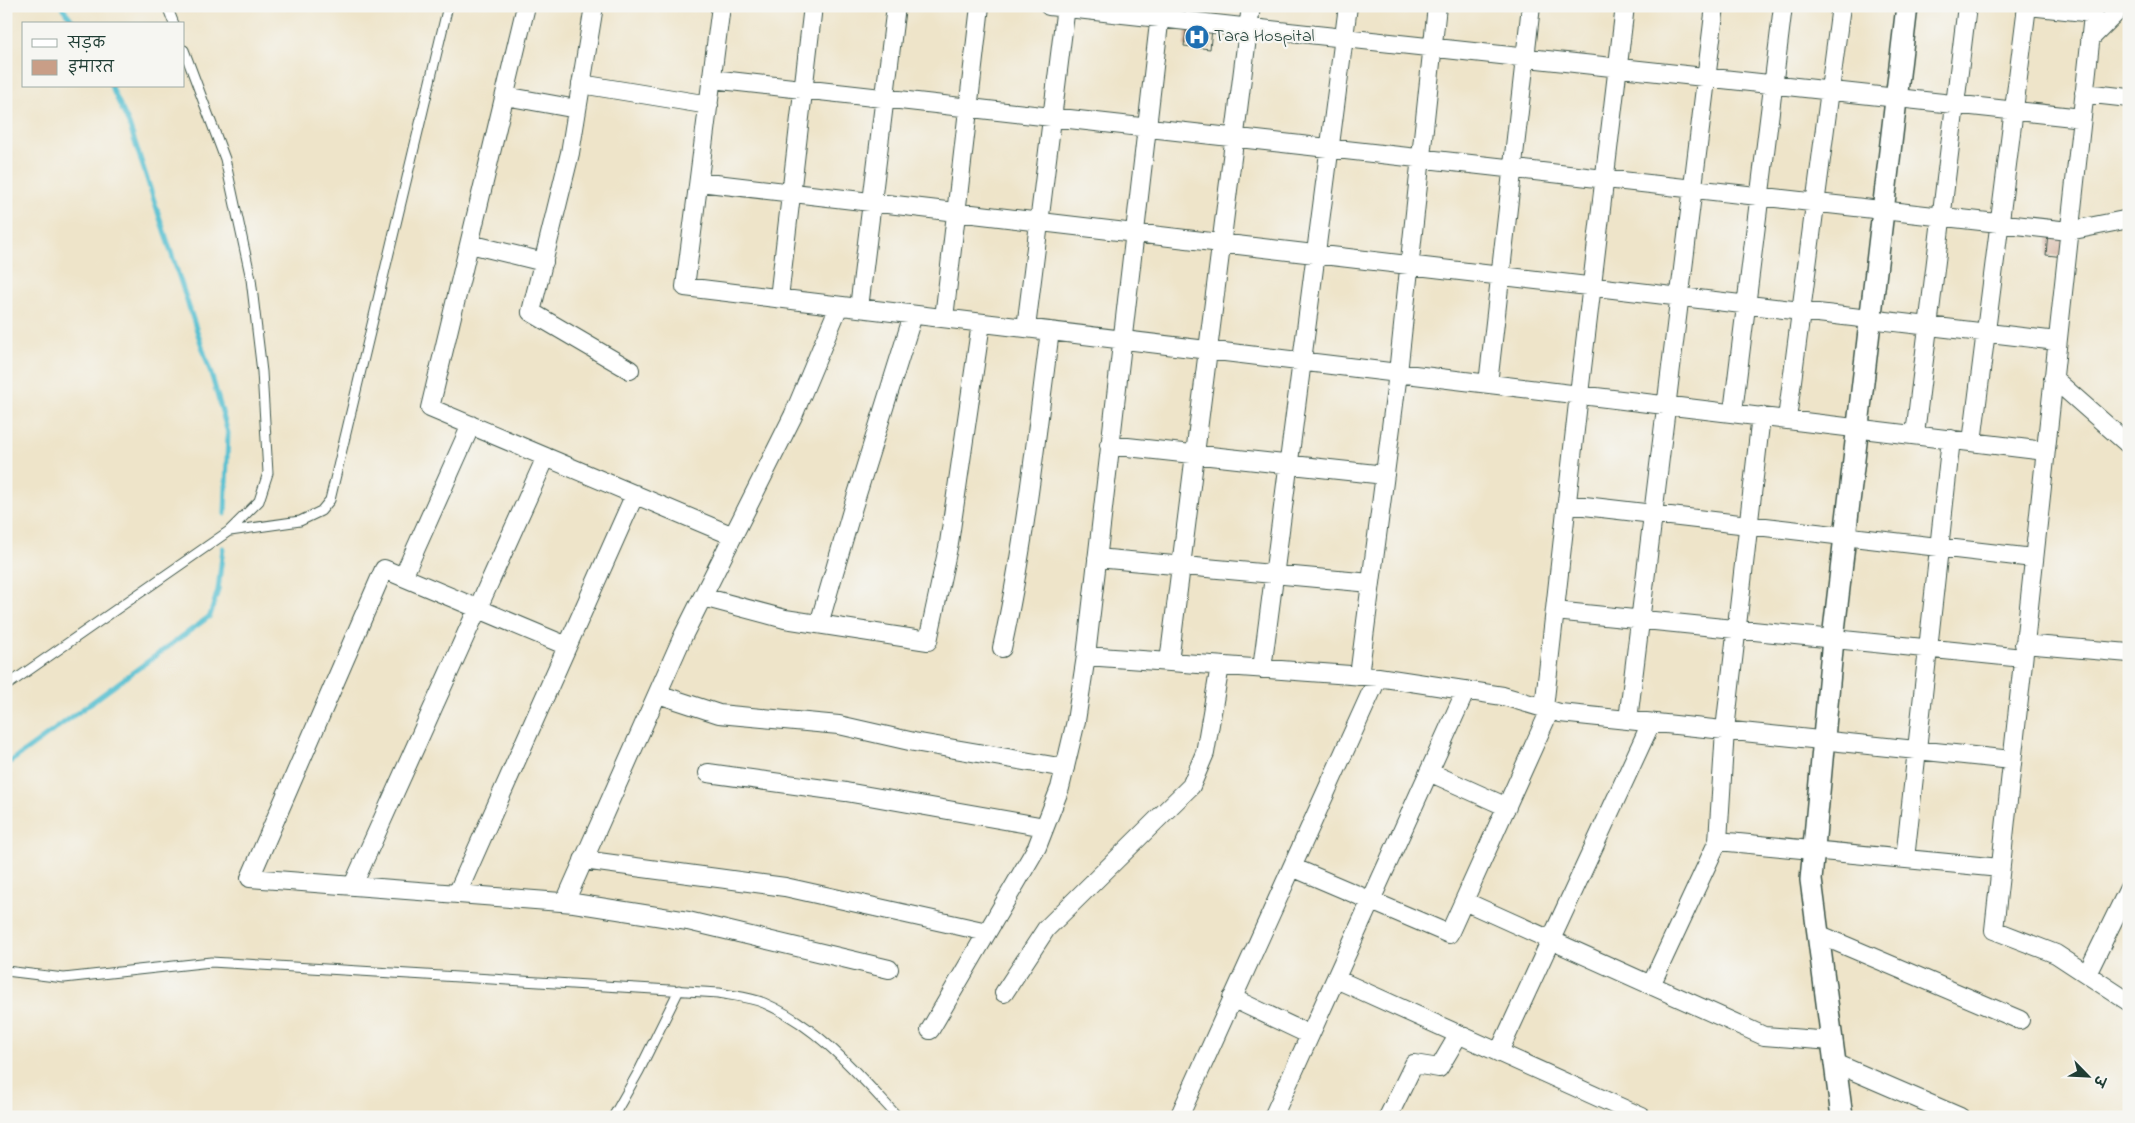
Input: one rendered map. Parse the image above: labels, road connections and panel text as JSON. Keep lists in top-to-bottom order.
{
  "places": {
    "hospital": ["Tara Hospital"]
  },
  "legend": ["सड़क", "इमारत"],
  "north": "bottom right"
}
